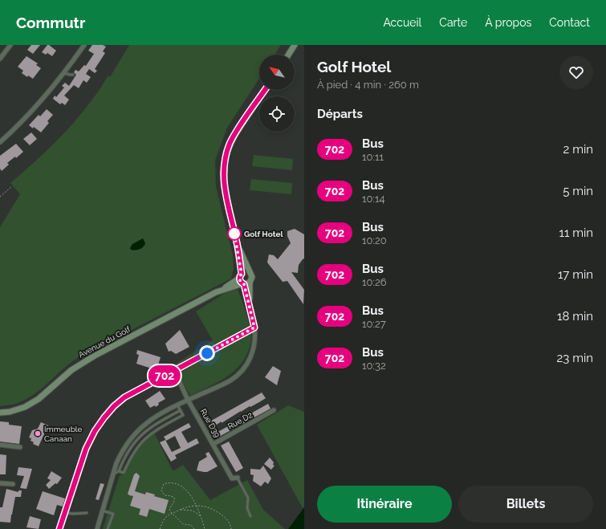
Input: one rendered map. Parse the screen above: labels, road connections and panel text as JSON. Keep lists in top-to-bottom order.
{
  "streets": {
    "main road": ["Avenue du Golf"],
    "street": ["Rue D2", "Rue D39"]
  },
  "crossings": [
    ["Rue D2", "Rue D39"]
  ],
  "places": ["Golf Hotel", "Immeuble Canaan"],
  "lines": ["bus line 702"],
  "north": "top left",
  "page": {
    "header": "Commutr",
    "nav": [
      "Accueil",
      "Carte",
      "À propos",
      "Contact"
    ],
    "on_map": "702",
    "heading": [
      ["Golf Hotel", "À pied · 4 min · 260 m"],
      "Départs"
    ],
    "list": [
      {
        "mark": "702",
        "name": "Bus",
        "note": "10:11",
        "value": "2 min"
      },
      {
        "mark": "702",
        "name": "Bus",
        "note": "10:14",
        "value": "5 min"
      },
      {
        "mark": "702",
        "name": "Bus",
        "note": "10:20",
        "value": "11 min"
      },
      {
        "mark": "702",
        "name": "Bus",
        "note": "10:26",
        "value": "17 min"
      },
      {
        "mark": "702",
        "name": "Bus",
        "note": "10:27",
        "value": "18 min"
      },
      {
        "mark": "702",
        "name": "Bus",
        "note": "10:32",
        "value": "23 min"
      }
    ],
    "buttons": ["Itinéraire", "Billets"]
  }
}
